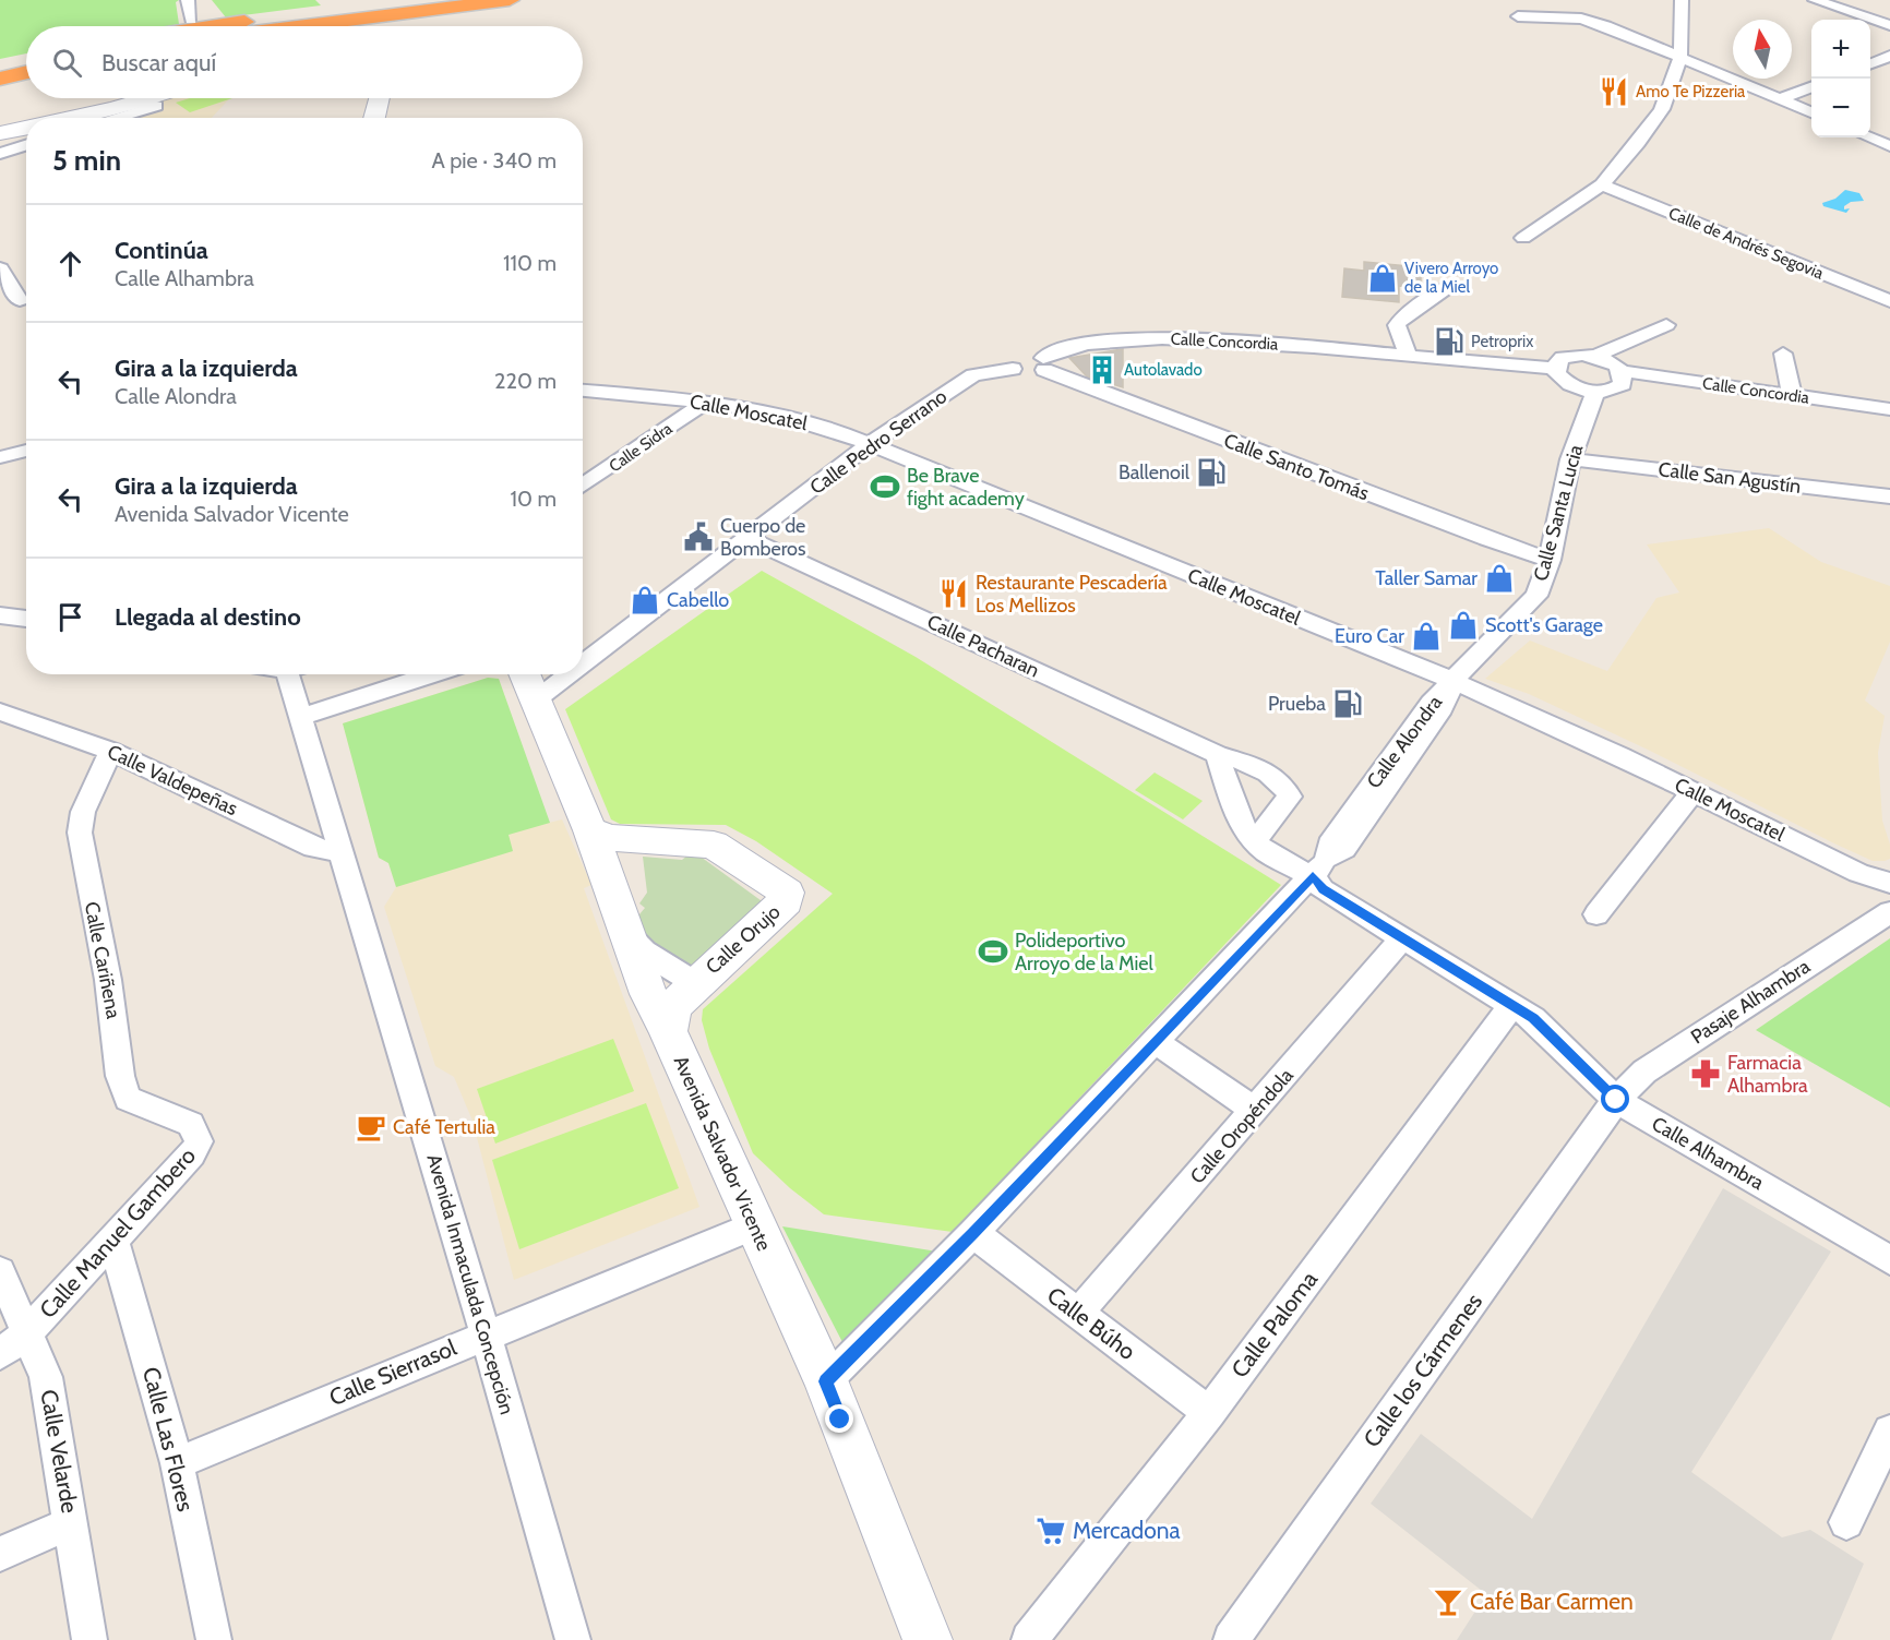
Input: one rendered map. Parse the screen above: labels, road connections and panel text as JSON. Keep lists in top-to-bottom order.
{
  "streets": {
    "street": [
      "Calle de Andrés Segovia",
      "Calle Concordia",
      "Calle Moscatel",
      "Calle Pedro Serrano",
      "Calle Sidra",
      "Calle Santo Tomás",
      "Calle San Agustín",
      "Calle Santa Lucia",
      "Calle Pacharan",
      "Calle Alondra",
      "Calle Valdepeñas",
      "Calle Orujo",
      "Calle Cariñena",
      "Pasaje Alhambra",
      "Calle Oropéndola",
      "Avenida Salvador Vicente",
      "Calle Alhambra",
      "Calle Manuel Gambero",
      "Avenida Inmaculada Concepción",
      "Calle Búho",
      "Calle Paloma",
      "Calle los Cármenes",
      "Calle Sierrasol",
      "Calle Las Flores",
      "Calle Velarde"
    ]
  },
  "crossings": [
    ["Calle Concordia", "Calle Pedro Serrano"],
    ["Calle Concordia", "Calle Santo Tomás"],
    ["Calle Moscatel", "Calle Pedro Serrano"],
    ["Calle Moscatel", "Calle Sidra"],
    ["Calle Moscatel", "Calle Santa Lucia"],
    ["Calle Moscatel", "Calle Alondra"],
    ["Calle Pedro Serrano", "Calle Santo Tomás"],
    ["Calle Pedro Serrano", "Calle Pacharan"],
    ["Calle Pedro Serrano", "Avenida Salvador Vicente"],
    ["Calle Santo Tomás", "Calle Santa Lucia"],
    ["Calle San Agustín", "Calle Santa Lucia"],
    ["Calle Santa Lucia", "Calle Alondra"],
    ["Calle Alondra", "Avenida Salvador Vicente"],
    ["Calle Alondra", "Calle Alhambra"],
    ["Calle Alondra", "Calle Búho"],
    ["Calle Valdepeñas", "Calle Cariñena"],
    ["Calle Valdepeñas", "Avenida Inmaculada Concepción"],
    ["Calle Orujo", "Avenida Salvador Vicente"],
    ["Calle Cariñena", "Calle Manuel Gambero"],
    ["Pasaje Alhambra", "Calle Alhambra"],
    ["Pasaje Alhambra", "Calle los Cármenes"],
    ["Calle Oropéndola", "Calle Alhambra"],
    ["Calle Oropéndola", "Calle Búho"],
    ["Avenida Salvador Vicente", "Calle Sierrasol"],
    ["Calle Alhambra", "Calle Paloma"],
    ["Calle Alhambra", "Calle los Cármenes"],
    ["Calle Manuel Gambero", "Calle Las Flores"],
    ["Calle Manuel Gambero", "Calle Velarde"],
    ["Avenida Inmaculada Concepción", "Calle Sierrasol"],
    ["Calle Búho", "Calle Paloma"],
    ["Calle Sierrasol", "Calle Las Flores"]
  ],
  "places": {
    "restaurant": ["Amo Te Pizzeria", "Restaurante Pescadería Los Mellizos"],
    "shop": [
      "Vivero Arroyo de la Miel",
      "Taller Samar",
      "Cabello",
      "Scott's Garage",
      "Euro Car"
    ],
    "fuel station": ["Petroprix", "Ballenoil", "Prueba"],
    "building": ["Autolavado"],
    "sports": ["Be Brave fight academy", "Polideportivo Arroyo de la Miel"],
    "public building": ["Cuerpo de Bomberos"],
    "pharmacy": ["Farmacia Alhambra"],
    "cafe": ["Café Tertulia"],
    "supermarket": ["Mercadona"],
    "bar": ["Café Bar Carmen"]
  },
  "north": "top",
  "page": {
    "map_buttons": ["+", "−"],
    "search": "Buscar aquí",
    "heading": ["5 min", "A pie · 340 m"],
    "list": [
      ["Continúa", "Calle Alhambra", "110 m"],
      ["Gira a la izquierda", "Calle Alondra", "220 m"],
      ["Gira a la izquierda", "Avenida Salvador Vicente", "10 m"],
      "Llegada al destino"
    ]
  }
}
